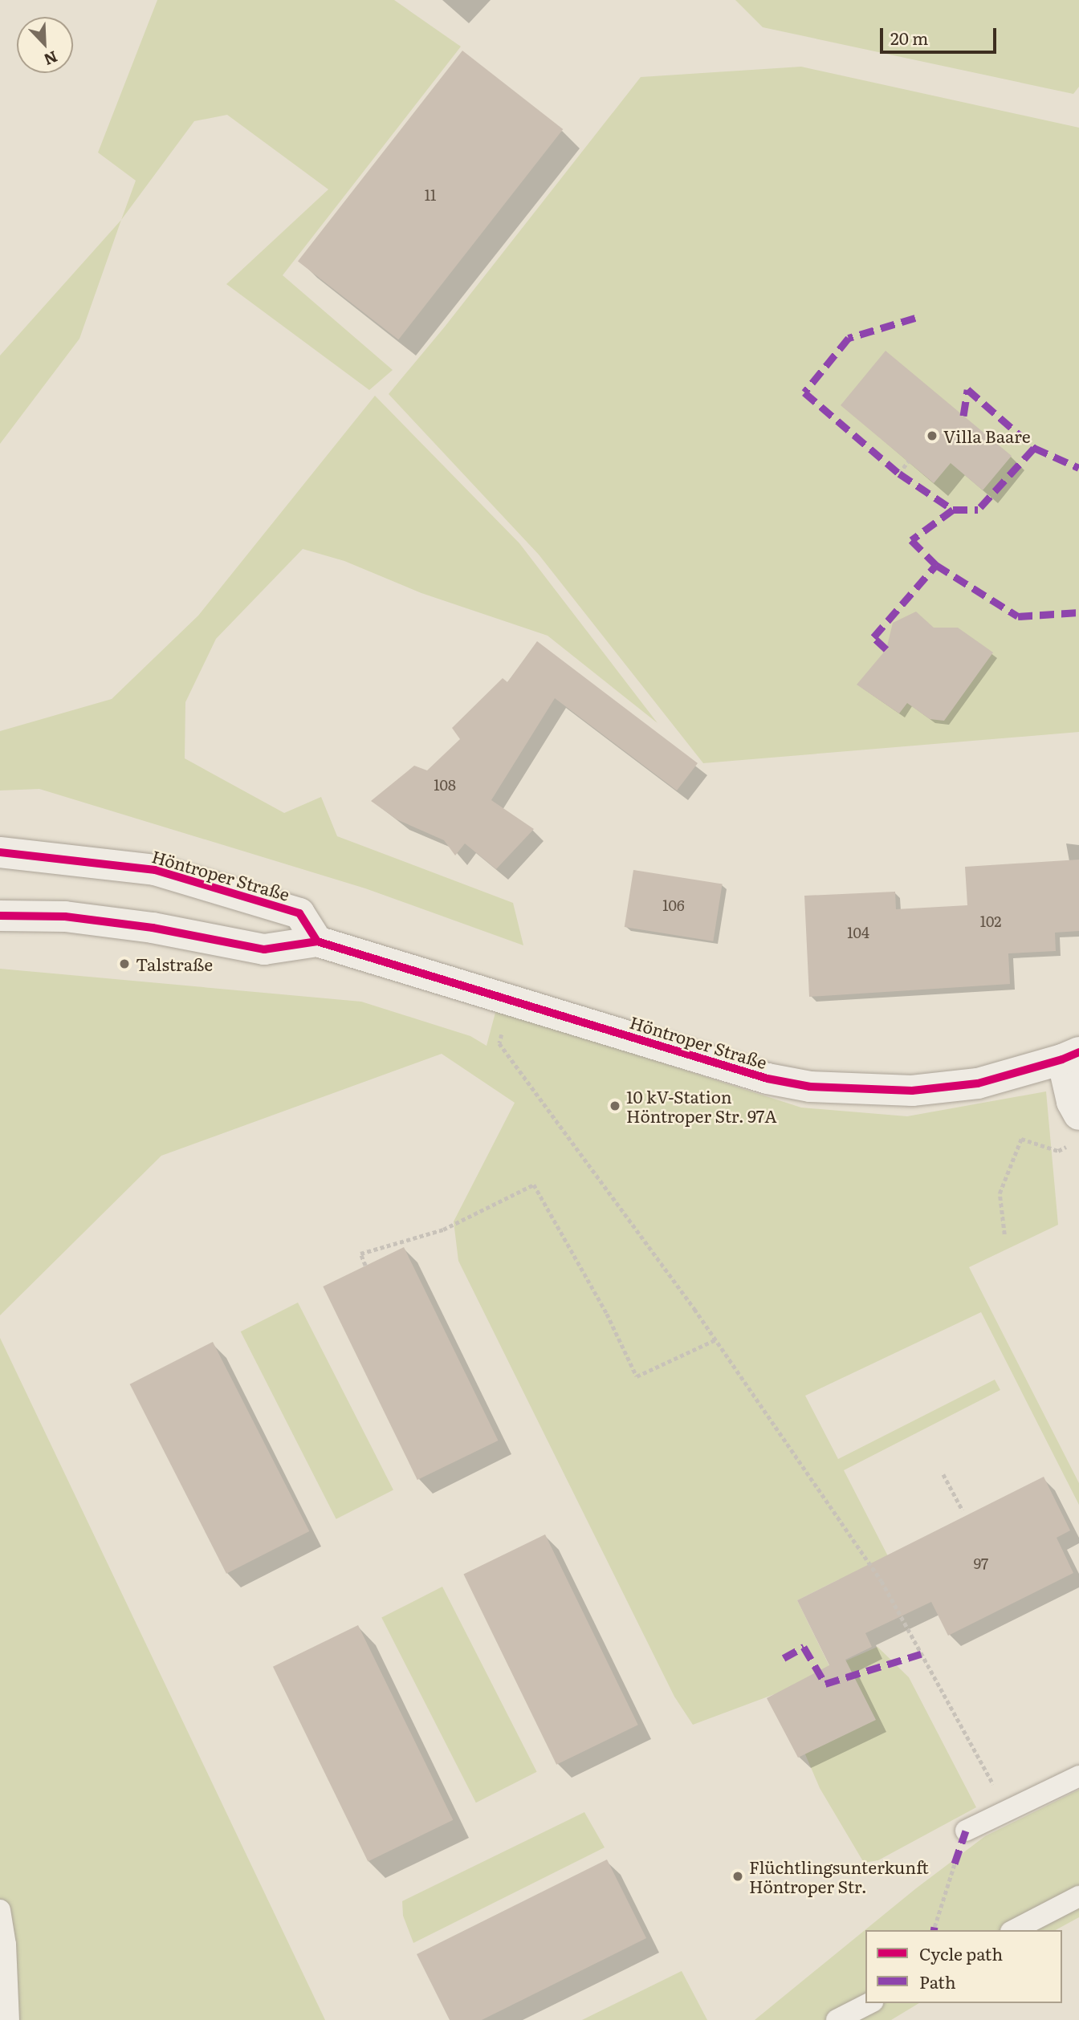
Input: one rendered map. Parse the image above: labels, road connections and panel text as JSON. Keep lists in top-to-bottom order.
{
  "streets": {
    "street": ["Höntroper Straße"]
  },
  "places": [
    "Villa Baare",
    "Talstraße",
    "10 kV-Station Höntroper Str. 97A",
    "Flüchtlingsunterkunft Höntroper Str."
  ],
  "house_numbers": [
    "11",
    "108",
    "106",
    "102",
    "104",
    "97"
  ],
  "legend": ["Cycle path", "Path"],
  "scale_bar": "20 m",
  "north": "bottom right"
}
